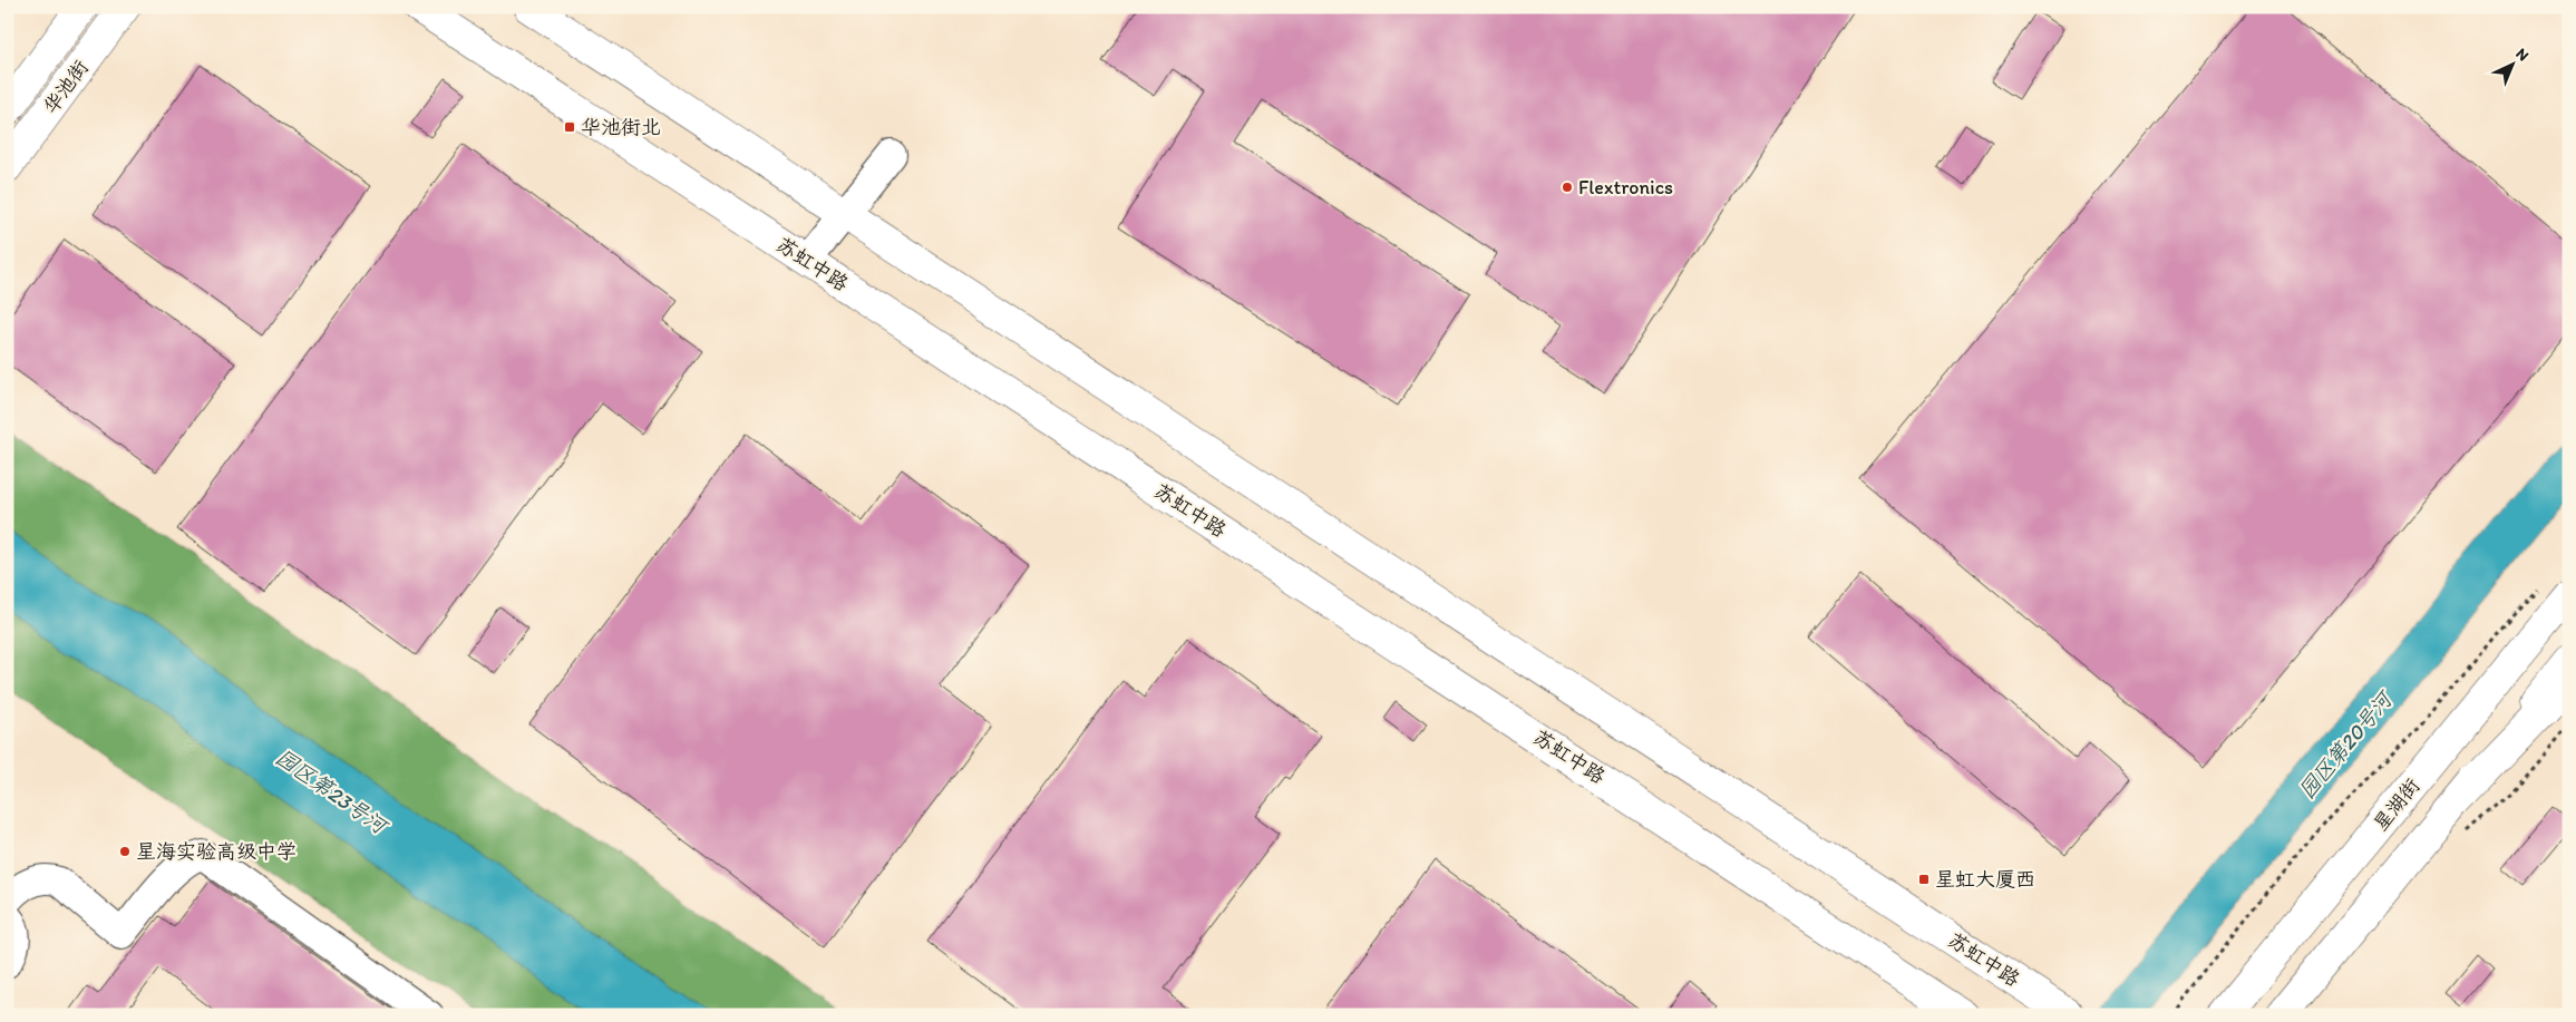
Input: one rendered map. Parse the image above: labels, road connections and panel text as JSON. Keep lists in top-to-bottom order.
{
  "streets": {
    "main road": ["华池街", "苏虹中路", "星湖街"]
  },
  "water": ["园区第20号河", "园区第23号河"],
  "places": {
    "transit": ["华池街北", "星虹大厦西"],
    "other": ["Flextronics", "星海实验高级中学"]
  },
  "north": "top right"
}
